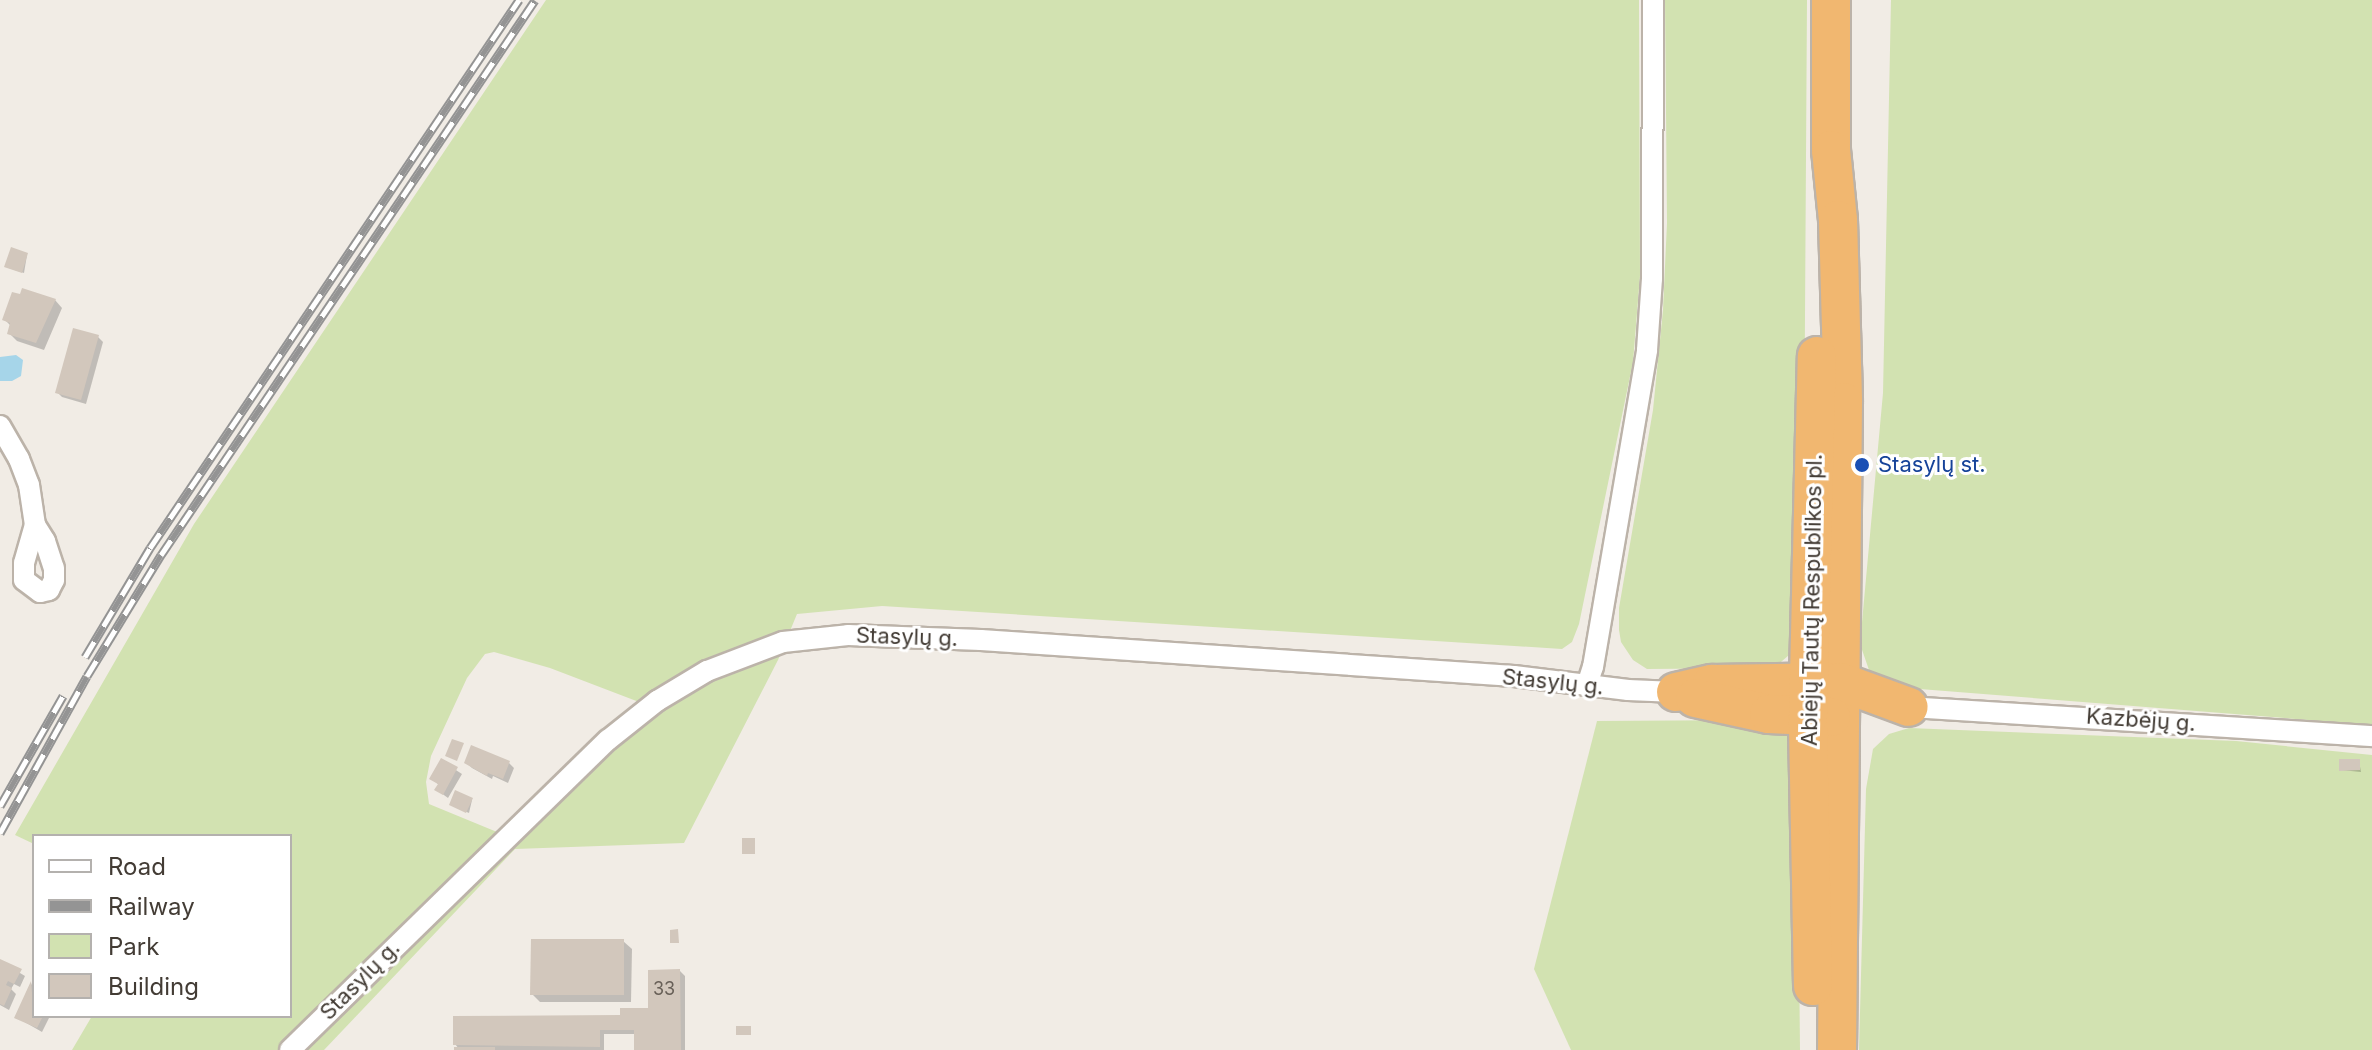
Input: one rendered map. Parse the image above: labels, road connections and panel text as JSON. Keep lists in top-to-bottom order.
{
  "streets": {
    "highway": ["Abiejų Tautų Respublikos pl."],
    "street": ["Stasylų g.", "Kazbėjų g."]
  },
  "places": ["Stasylų st."],
  "house_numbers": ["33"],
  "legend": [
    "Road",
    "Railway",
    "Park",
    "Building"
  ]
}
